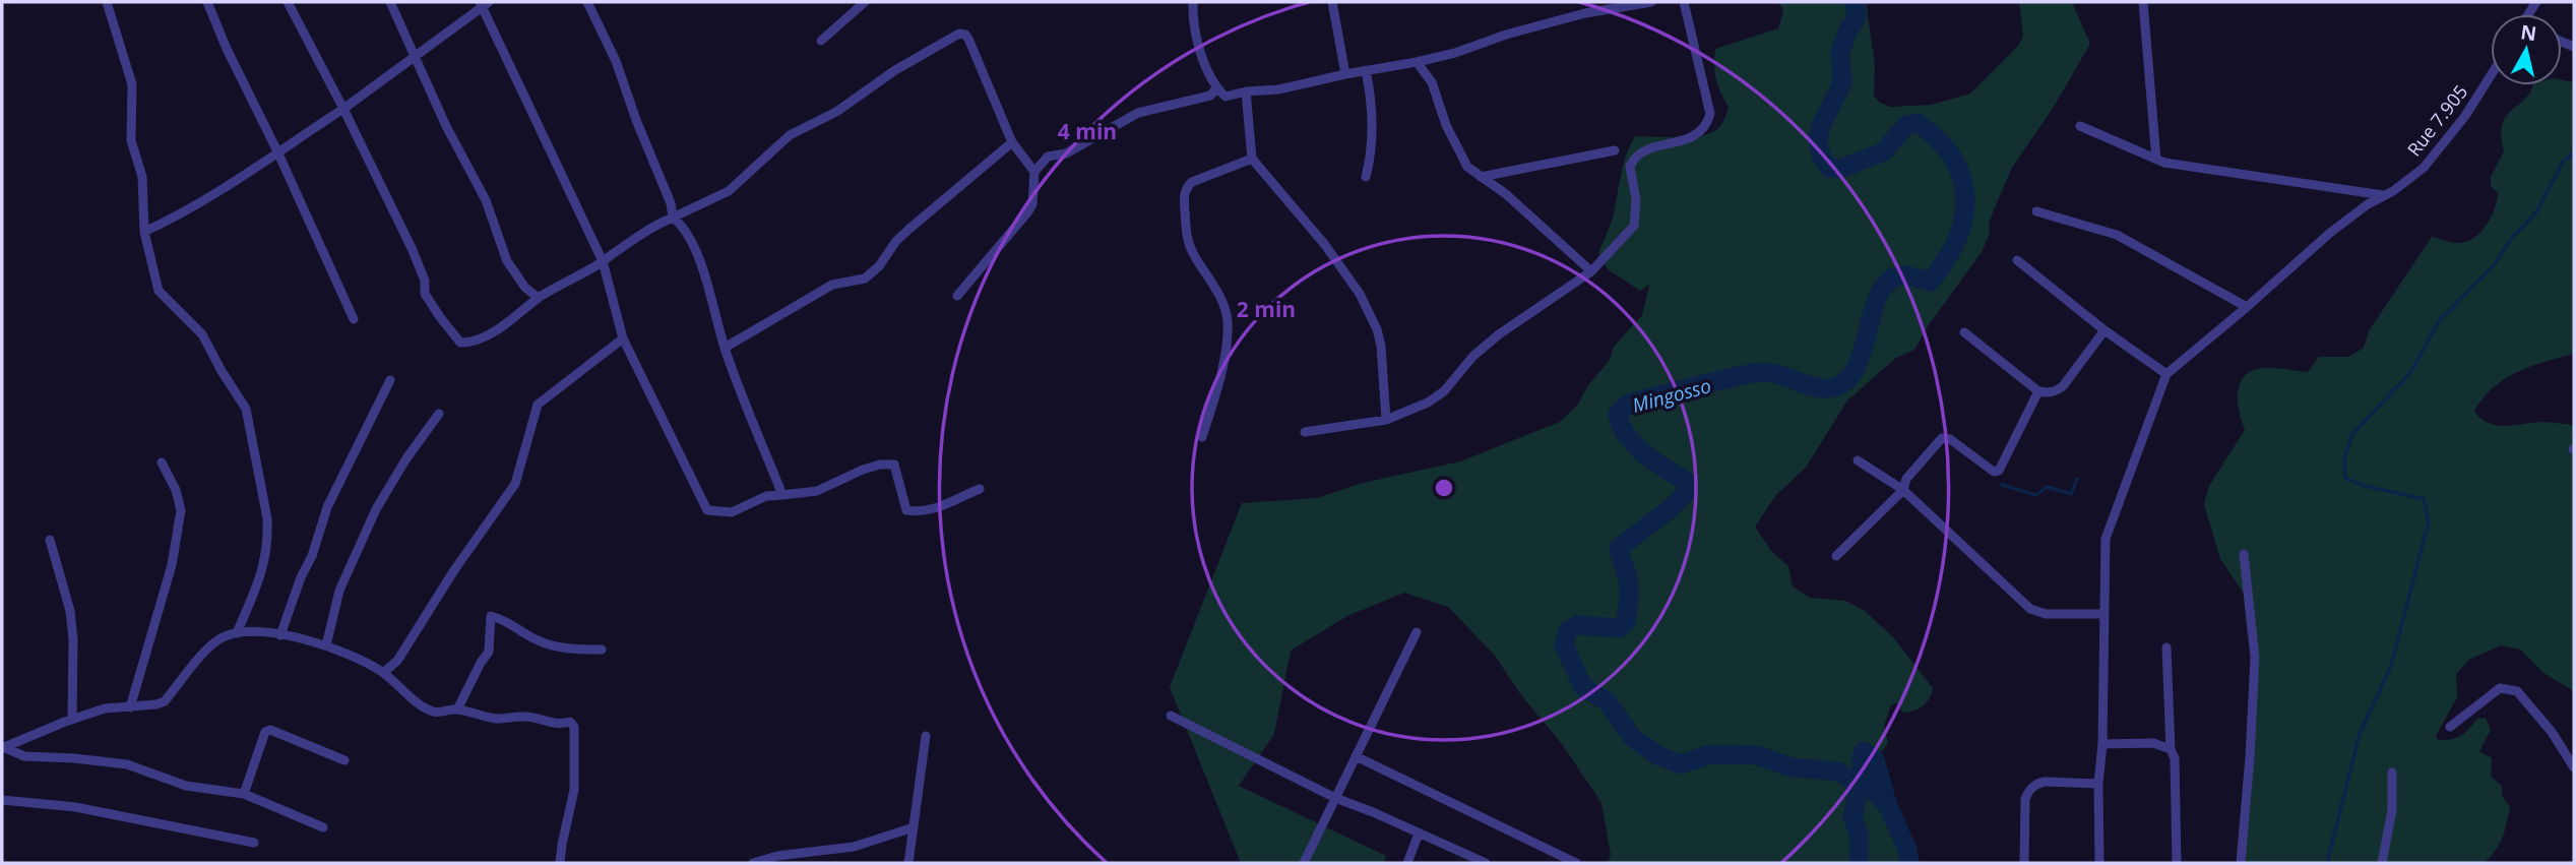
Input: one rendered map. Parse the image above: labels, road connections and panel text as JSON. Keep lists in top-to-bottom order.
{
  "streets": {
    "street": ["Rue 7.905"]
  },
  "water": ["Mingosso"],
  "north": "top",
  "rings": ["4 min", "2 min"]
}
